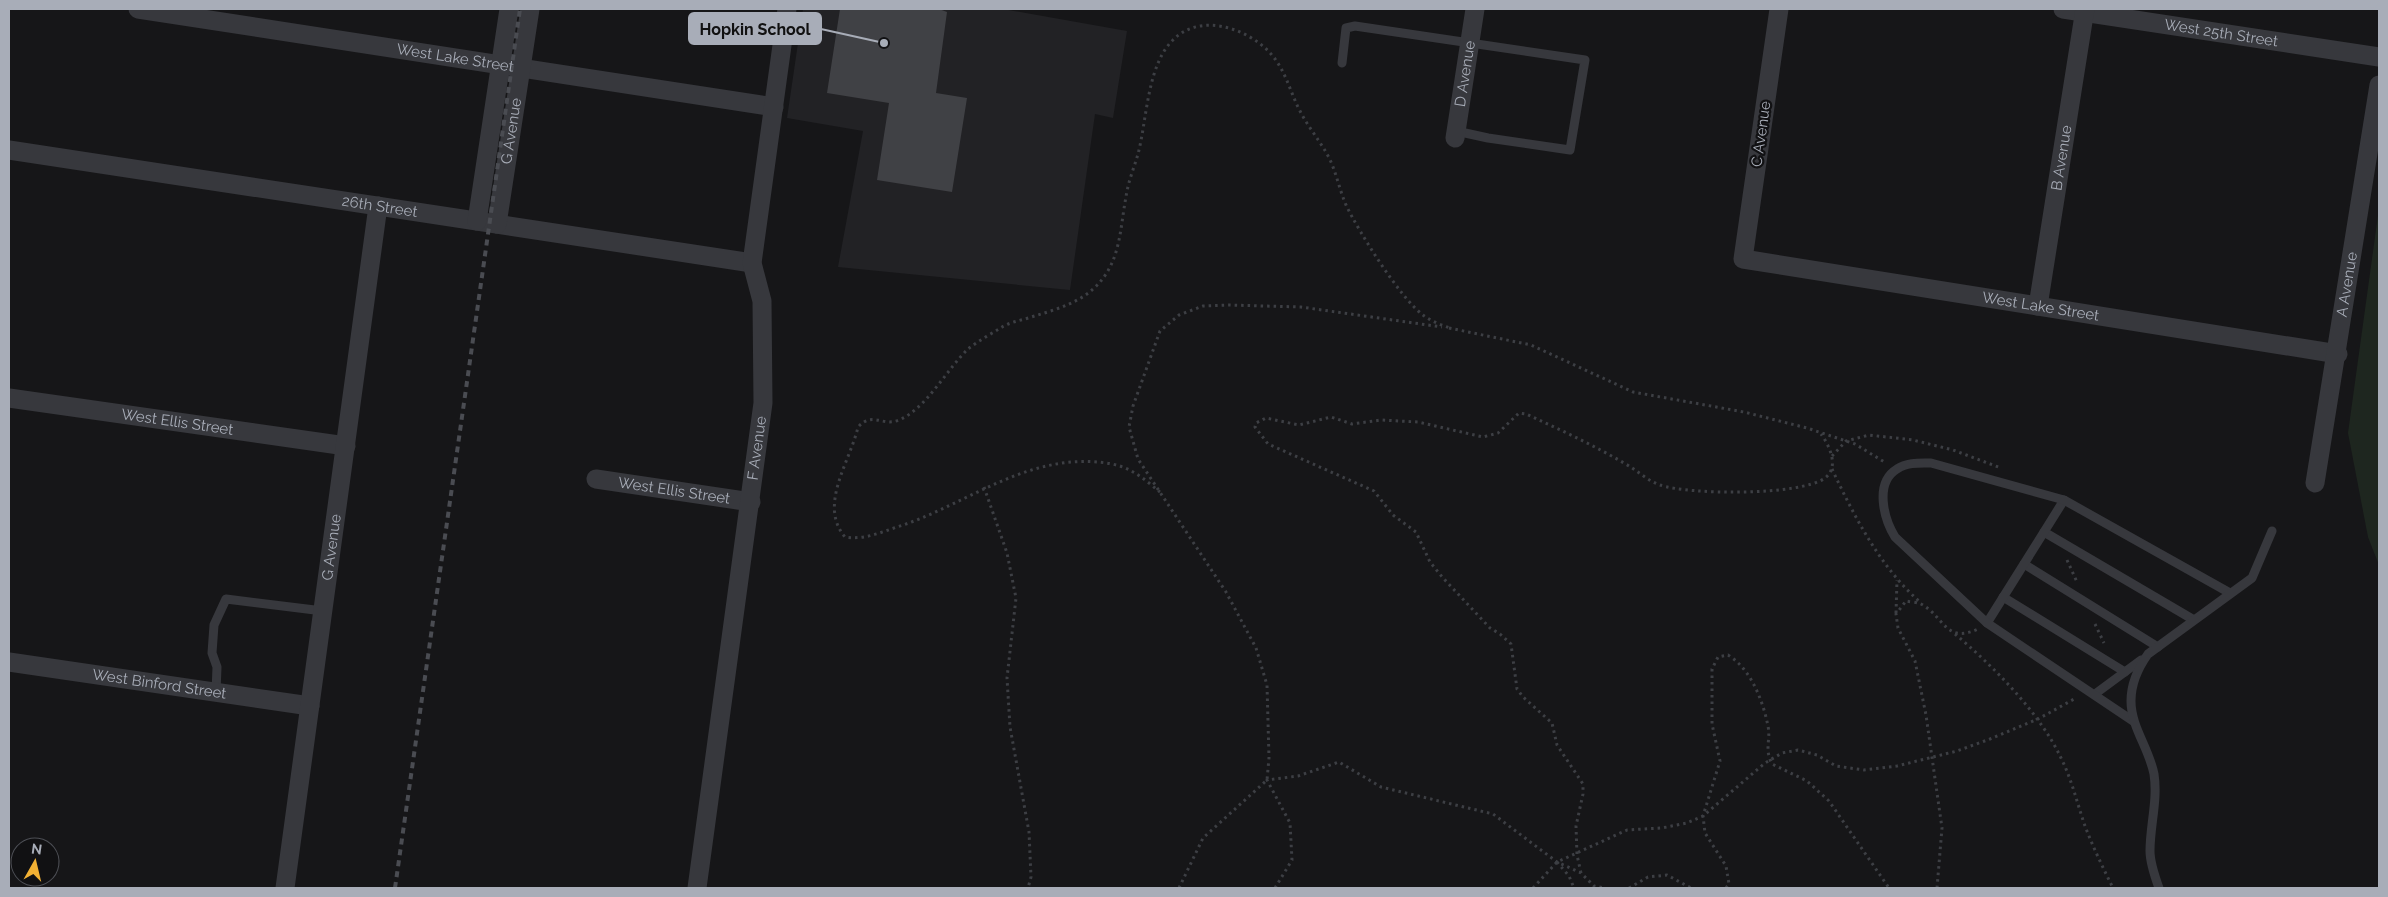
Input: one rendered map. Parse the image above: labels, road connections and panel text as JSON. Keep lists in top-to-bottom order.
{
  "streets": {
    "street": [
      "West 25th Street",
      "West Lake Street",
      "D Avenue",
      "G Avenue",
      "C Avenue",
      "B Avenue",
      "26th Street",
      "A Avenue",
      "West Ellis Street",
      "F Avenue",
      "West Binford Street"
    ]
  },
  "crossings": [
    ["West 25th Street", "B Avenue"],
    ["West Lake Street", "G Avenue"],
    ["West Lake Street", "C Avenue"],
    ["West Lake Street", "B Avenue"],
    ["West Lake Street", "A Avenue"],
    ["West Lake Street", "F Avenue"],
    ["G Avenue", "26th Street"],
    ["G Avenue", "West Ellis Street"],
    ["G Avenue", "West Binford Street"],
    ["26th Street", "F Avenue"],
    ["West Ellis Street", "F Avenue"]
  ],
  "places": ["Hopkin School"],
  "north": "top"
}
